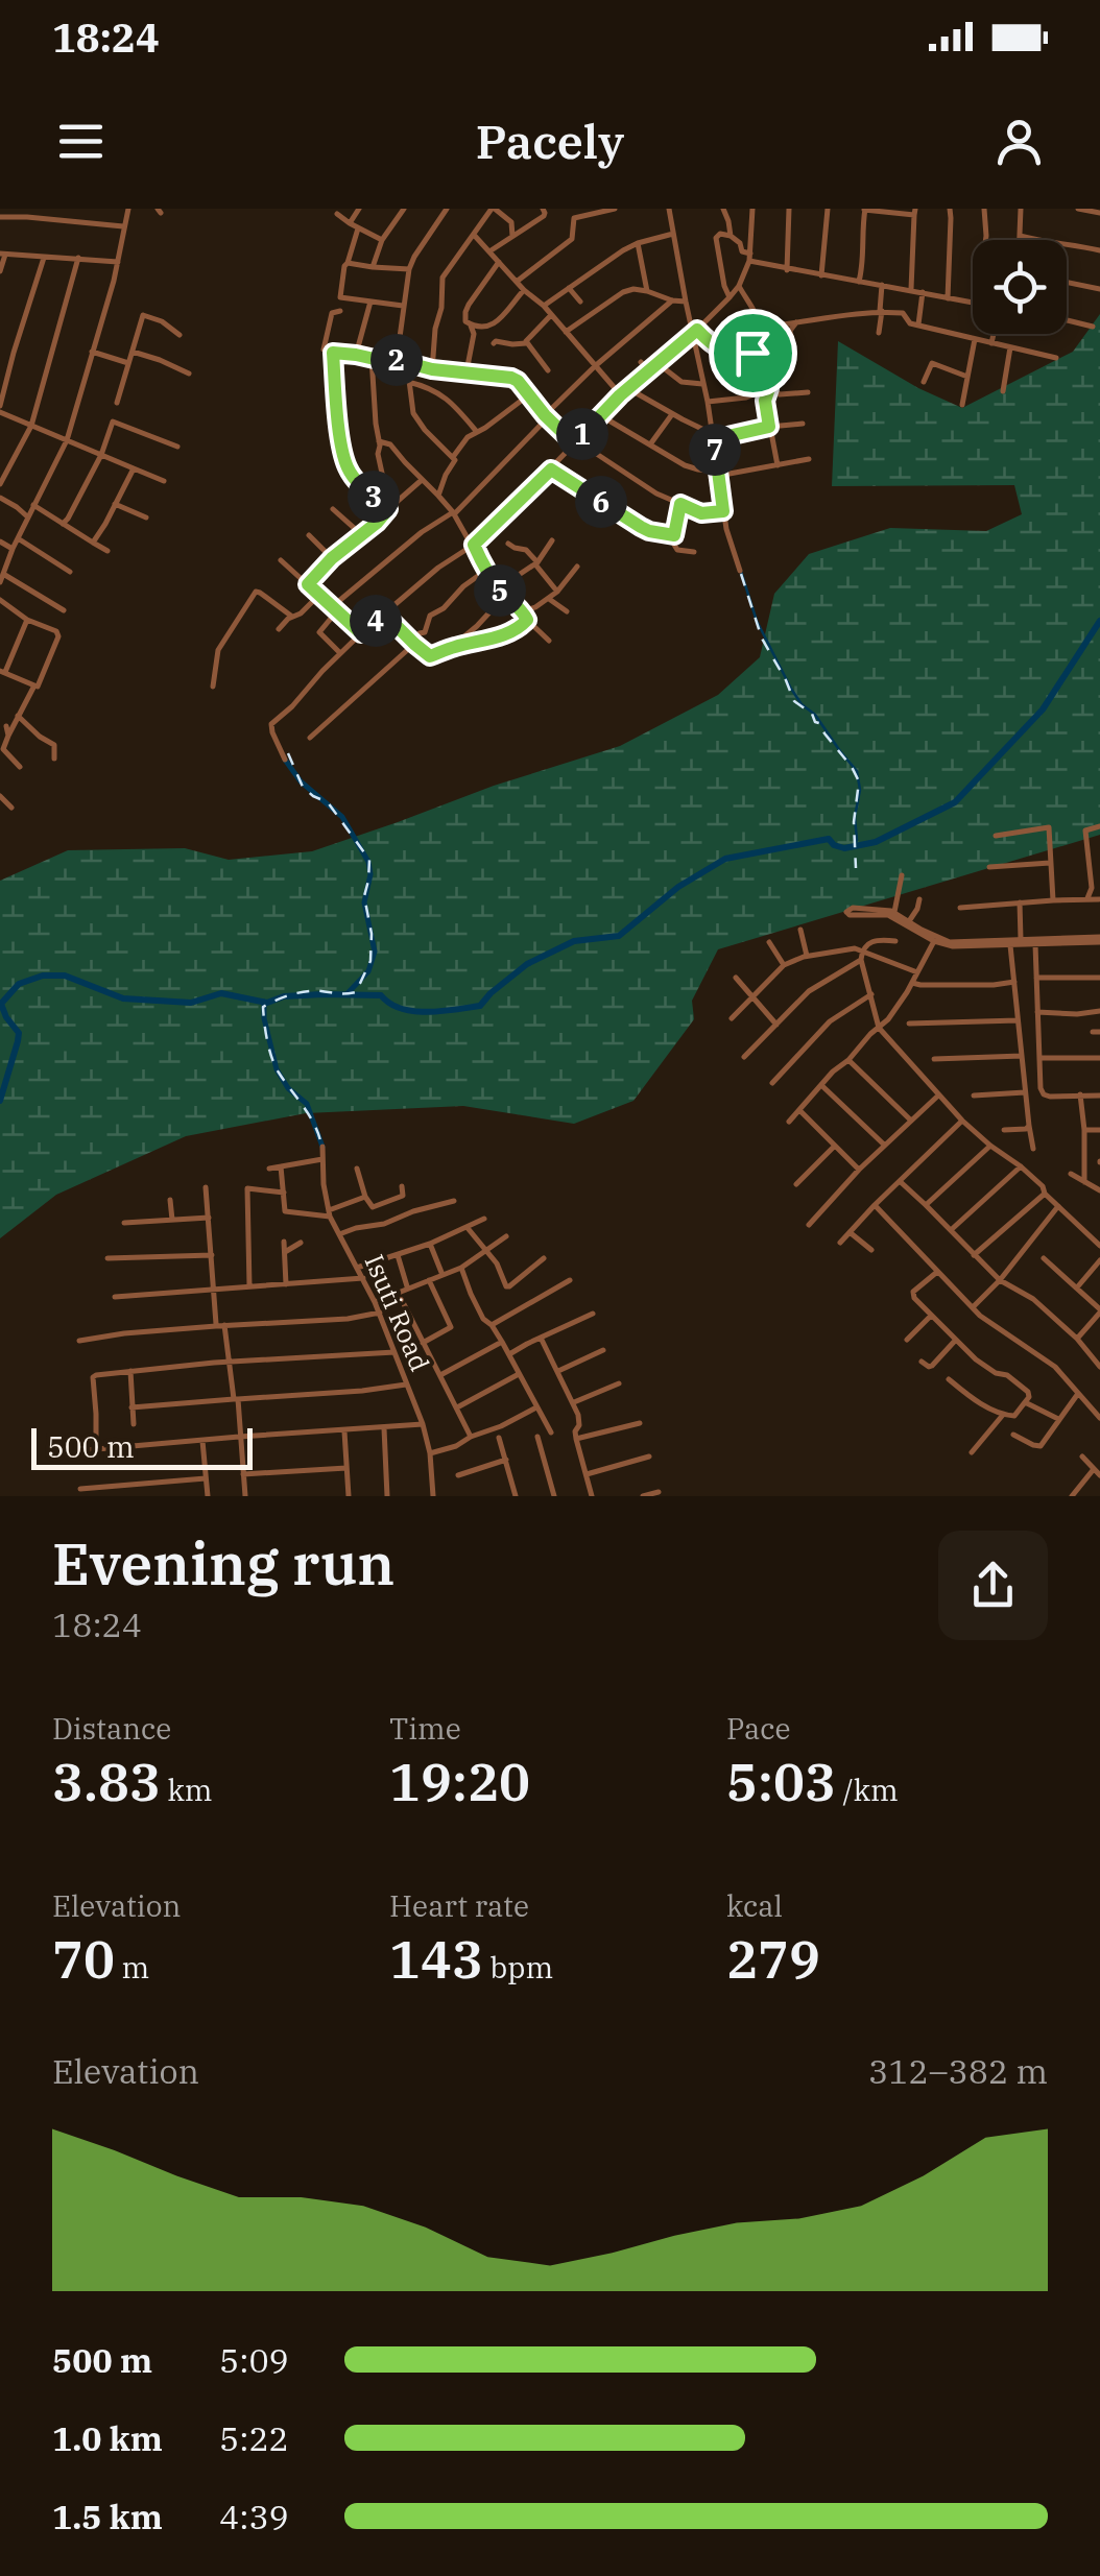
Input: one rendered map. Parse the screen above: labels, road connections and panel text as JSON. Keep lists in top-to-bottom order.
{
  "streets": {
    "street": ["Isuti Road"]
  },
  "scale_bar": "500 m",
  "page": {
    "status": "18:24",
    "header": "Pacely",
    "pins": [
      "2",
      "1",
      "7",
      "3",
      "6",
      "5",
      "4"
    ],
    "scale": "500 m",
    "heading": ["Evening run", "18:24"],
    "stats": [
      ["Distance", "3.83 km"],
      ["Time", "19:20"],
      ["Pace", "5:03 /km"],
      ["Elevation", "70 m"],
      ["Heart rate", "143 bpm"],
      ["kcal", "279"]
    ],
    "chart": ["Elevation", "312–382 m"],
    "list": [
      {
        "name": "500 m",
        "note": "5:09"
      },
      {
        "name": "1.0 km",
        "note": "5:22"
      },
      {
        "name": "1.5 km",
        "note": "4:39"
      }
    ]
  }
}
